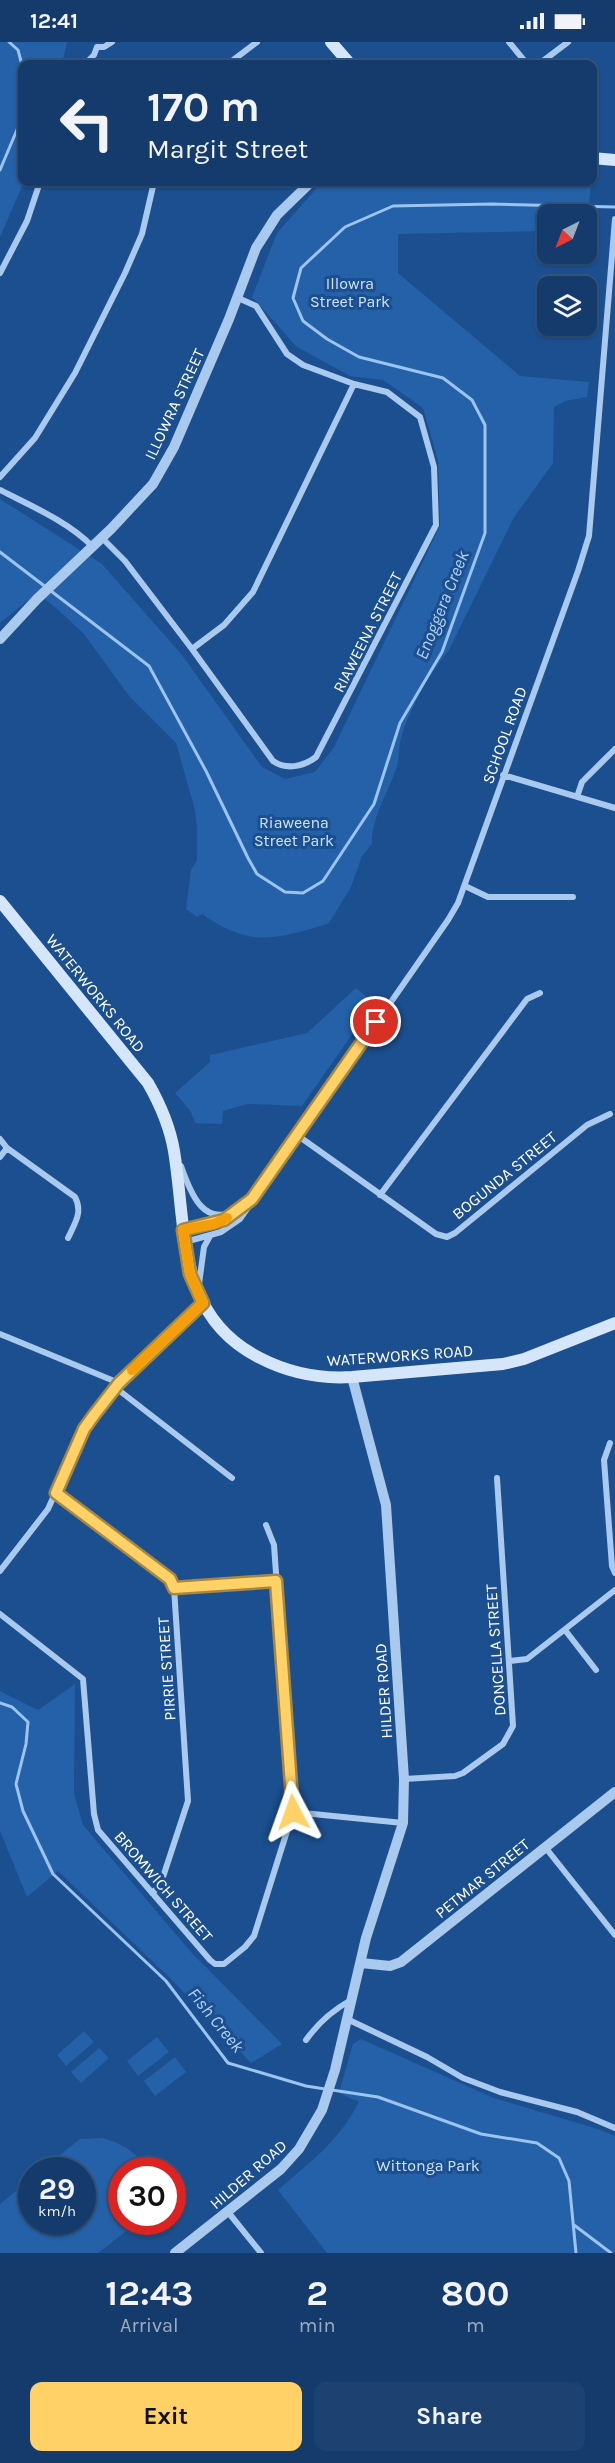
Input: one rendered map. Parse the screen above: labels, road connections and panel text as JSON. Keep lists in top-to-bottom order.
{
  "streets": {
    "main road": ["WATERWORKS ROAD"],
    "street": [
      "ILLOWRA STREET",
      "RIAWEENA STREET",
      "SCHOOL ROAD",
      "BOGUNDA STREET",
      "DONCELLA STREET",
      "PIRRIE STREET",
      "HILDER ROAD",
      "PETMAR STREET",
      "BROMWICH STREET"
    ]
  },
  "crossings": [
    ["ILLOWRA STREET", "RIAWEENA STREET"],
    ["SCHOOL ROAD", "WATERWORKS ROAD"],
    ["SCHOOL ROAD", "BOGUNDA STREET"],
    ["WATERWORKS ROAD", "HILDER ROAD"],
    ["DONCELLA STREET", "HILDER ROAD"],
    ["PIRRIE STREET", "BROMWICH STREET"],
    ["HILDER ROAD", "PETMAR STREET"]
  ],
  "water": ["Enoggera Creek", "Fish Creek"],
  "parks": ["Illowra Street Park", "Riaweena Street Park", "Wittonga Park"],
  "north": "bottom left",
  "page": {
    "status": "12:41",
    "turn": ["170 m", "Margit Street"],
    "speed": "29 km/h",
    "limit": "30",
    "eta": [
      "12:43",
      "Arrival",
      "2",
      "min",
      "800",
      "m"
    ],
    "buttons": ["Exit", "Share"]
  }
}
